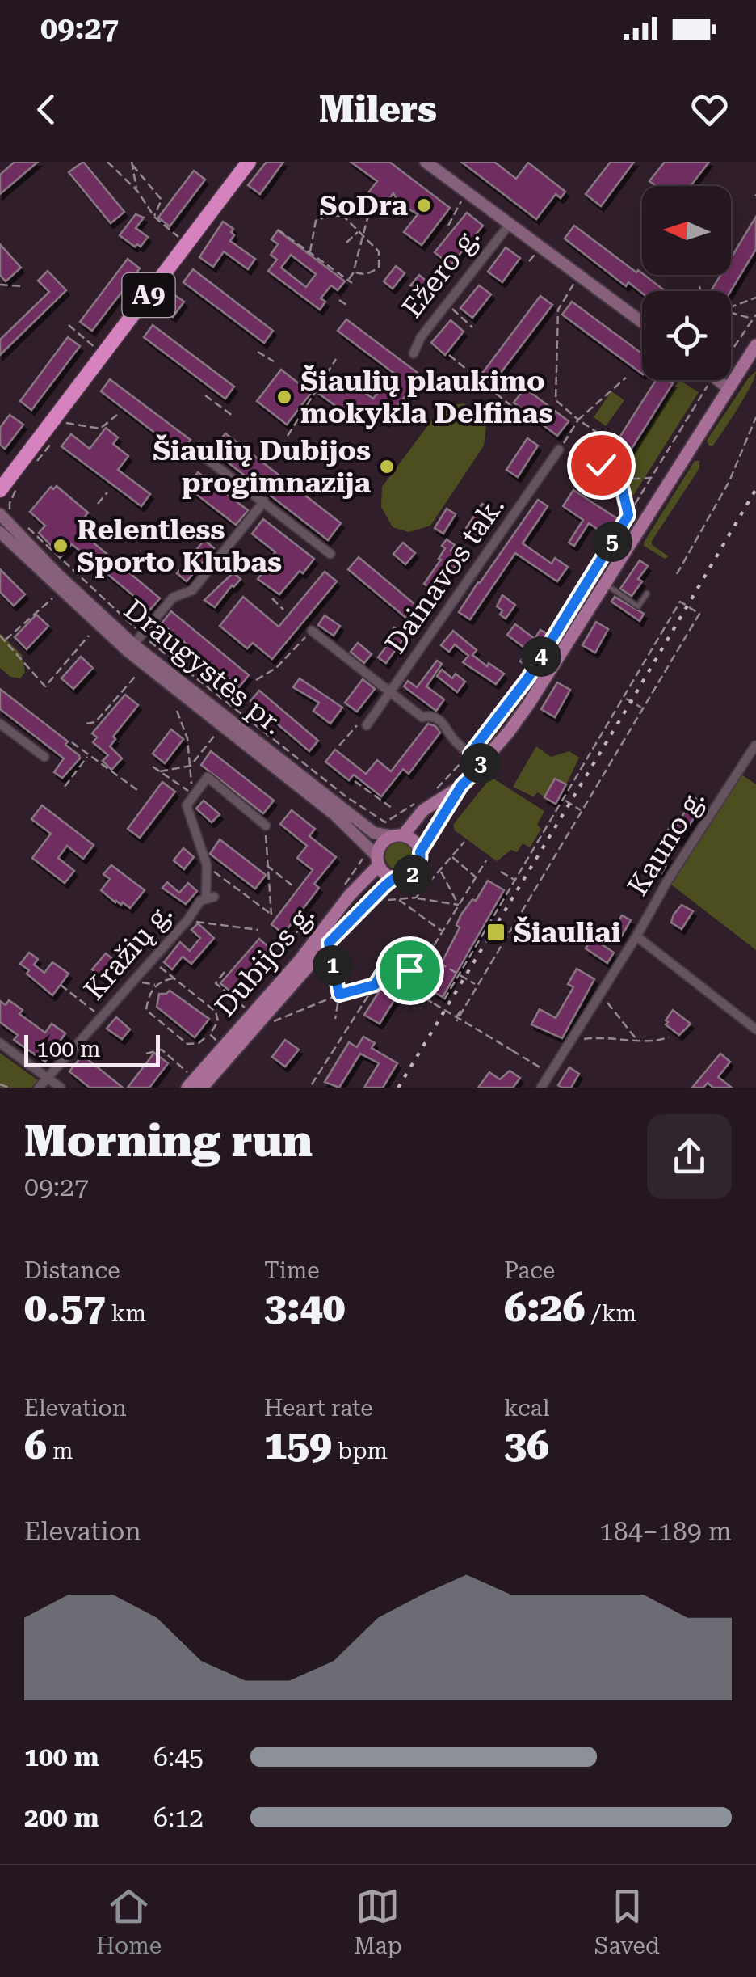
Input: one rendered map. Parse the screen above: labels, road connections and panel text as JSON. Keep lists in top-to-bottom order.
{
  "streets": {
    "highway": ["A9"],
    "main road": ["Ežero g.", "Draugystės pr.", "Dubijos g."],
    "street": ["Dainavos tak.", "Kauno g.", "Kražių g."]
  },
  "crossings": [
    ["Draugystės pr.", "Dubijos g."]
  ],
  "places": {
    "other": [
      "SoDra",
      "Šiaulių plaukimo mokykla Delfinas",
      "Šiaulių Dubijos progimnazija",
      "Relentless Sporto Klubas"
    ],
    "transit": ["Šiauliai"]
  },
  "scale_bar": "100 m",
  "north": "left",
  "page": {
    "status": "09:27",
    "header": "Milers",
    "pins": [
      "5",
      "4",
      "3",
      "2",
      "1"
    ],
    "scale": "100 m",
    "heading": ["Morning run", "09:27"],
    "stats": [
      ["Distance", "0.57 km"],
      ["Time", "3:40"],
      ["Pace", "6:26 /km"],
      ["Elevation", "6 m"],
      ["Heart rate", "159 bpm"],
      ["kcal", "36"]
    ],
    "chart": ["Elevation", "184–189 m"],
    "list": [
      {
        "name": "100 m",
        "note": "6:45"
      },
      {
        "name": "200 m",
        "note": "6:12"
      }
    ],
    "tabs": ["Home", "Map", "Saved"]
  }
}
